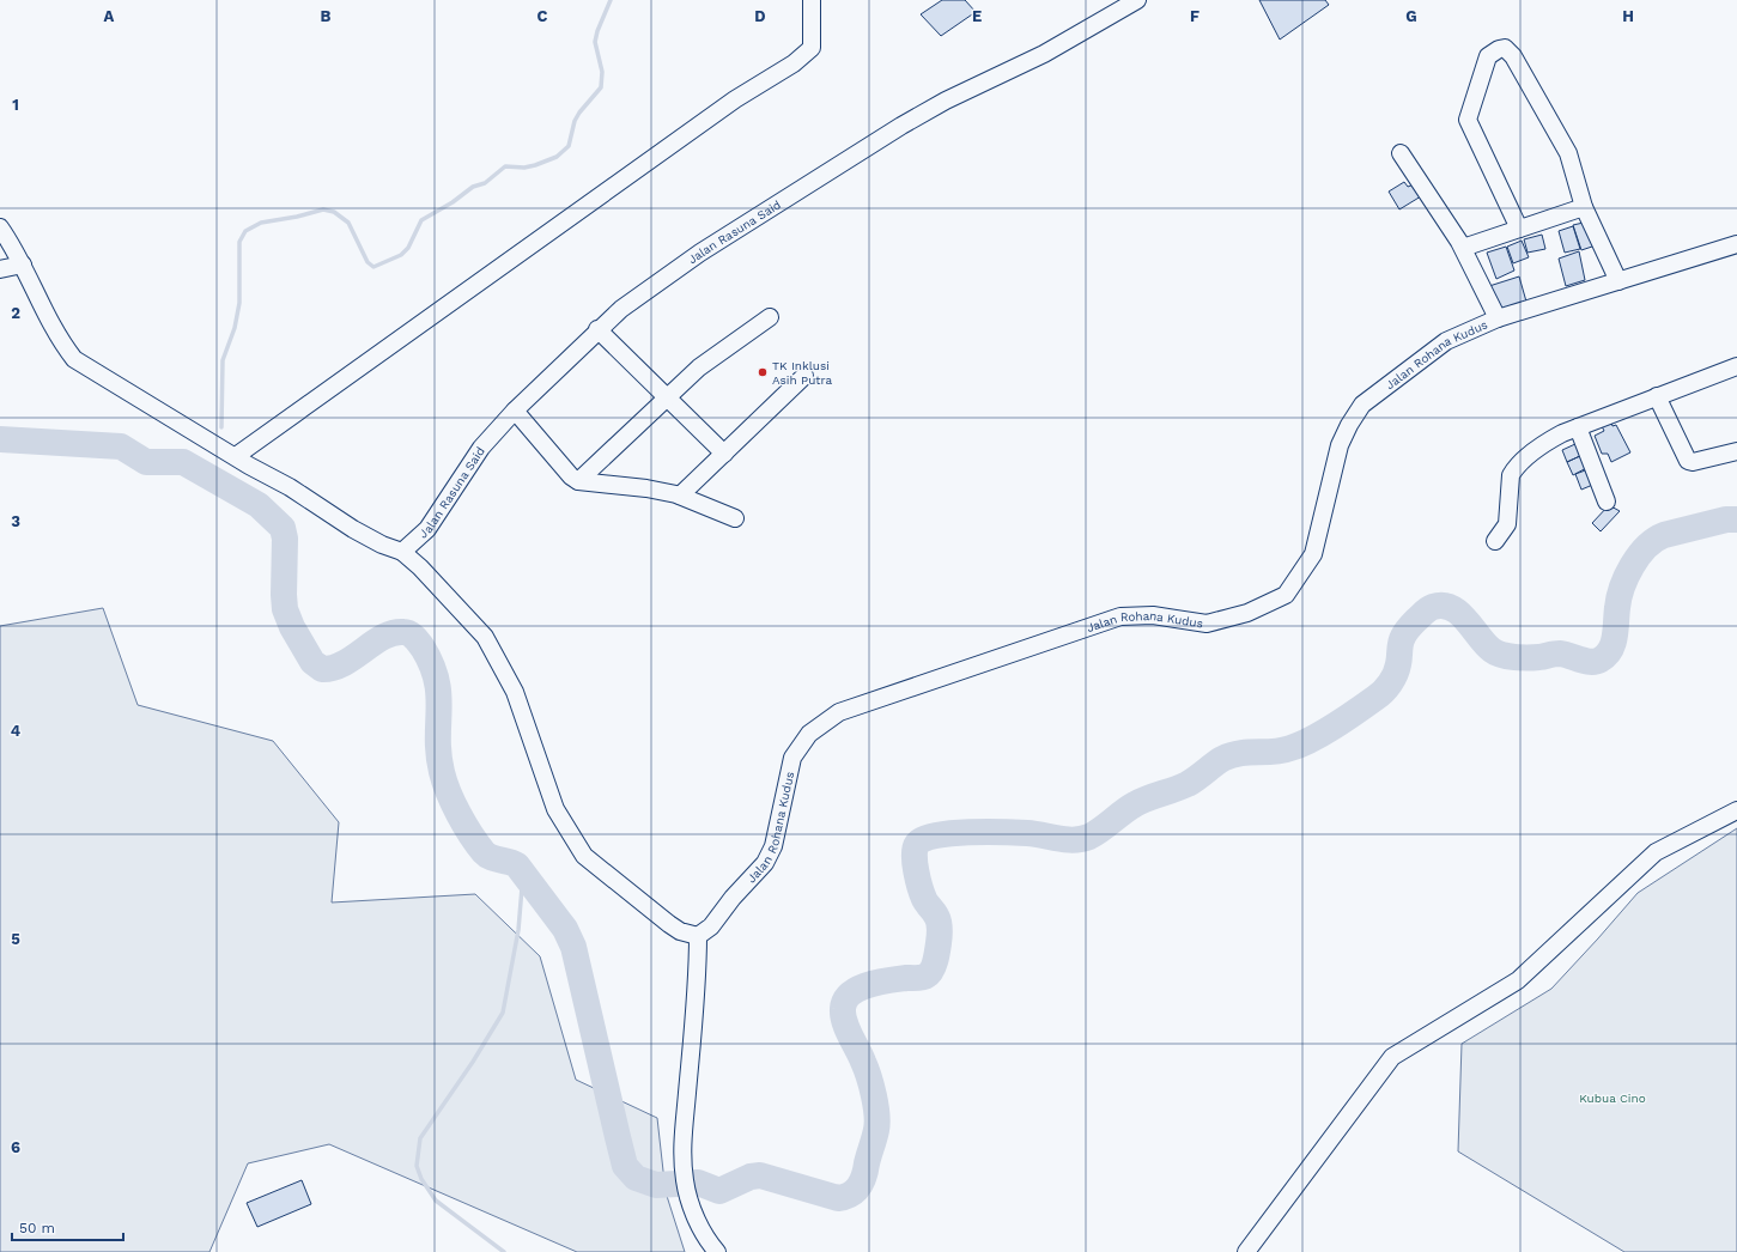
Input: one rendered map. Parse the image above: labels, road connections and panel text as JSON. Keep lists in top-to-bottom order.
{
  "streets": {
    "street": ["Jalan Rasuna Said", "Jalan Rohana Kudus"]
  },
  "parks": ["Kubua Cino"],
  "places": ["TK Inklusi Asih Putra"],
  "scale_bar": "50 m",
  "grid": {
    "columns": [
      "A",
      "B",
      "C",
      "D",
      "E",
      "F",
      "G",
      "H"
    ],
    "rows": [
      "1",
      "2",
      "3",
      "4",
      "5",
      "6"
    ]
  }
}
